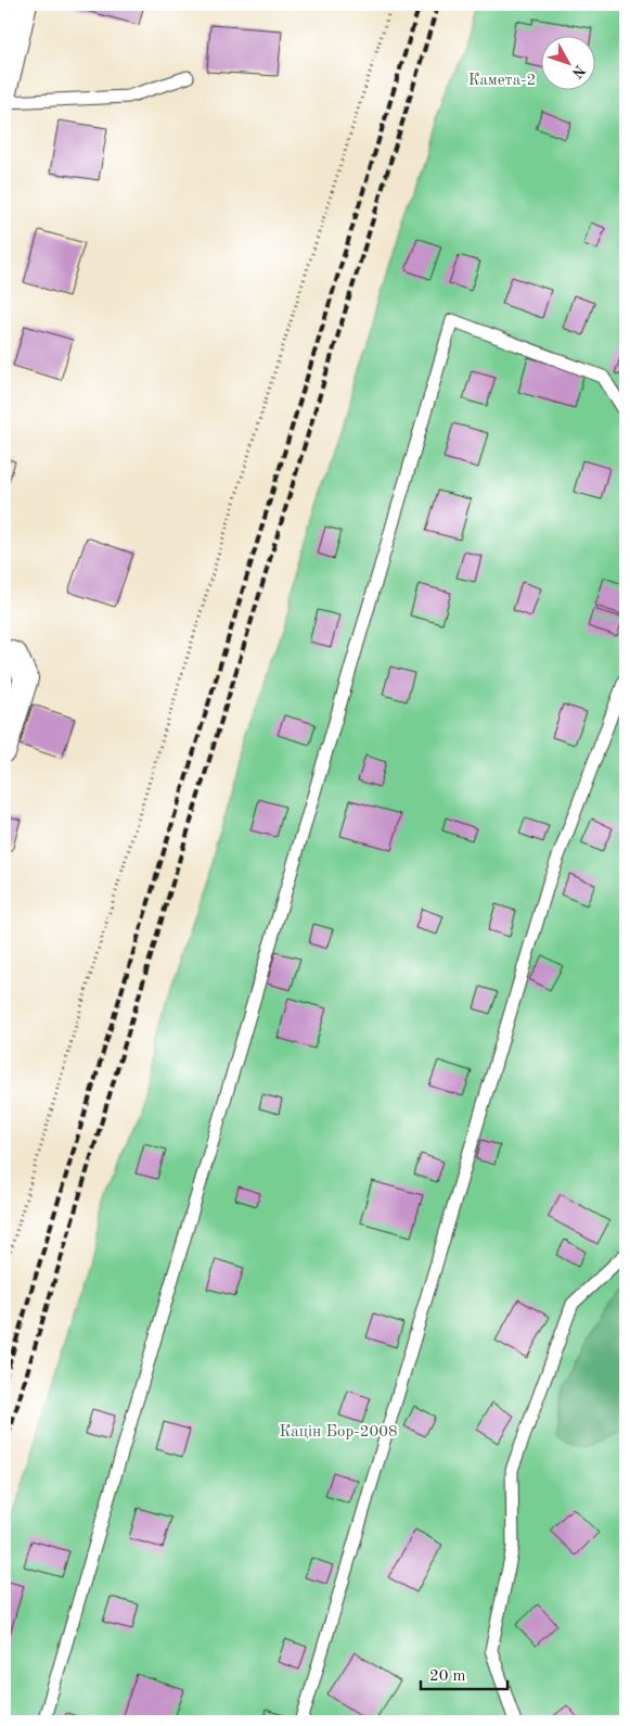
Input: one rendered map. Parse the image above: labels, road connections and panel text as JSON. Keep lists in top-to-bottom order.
{
  "parks": ["Камета-2", "Кацін Бор-2008"],
  "scale_bar": "20 m",
  "north": "bottom right"
}
